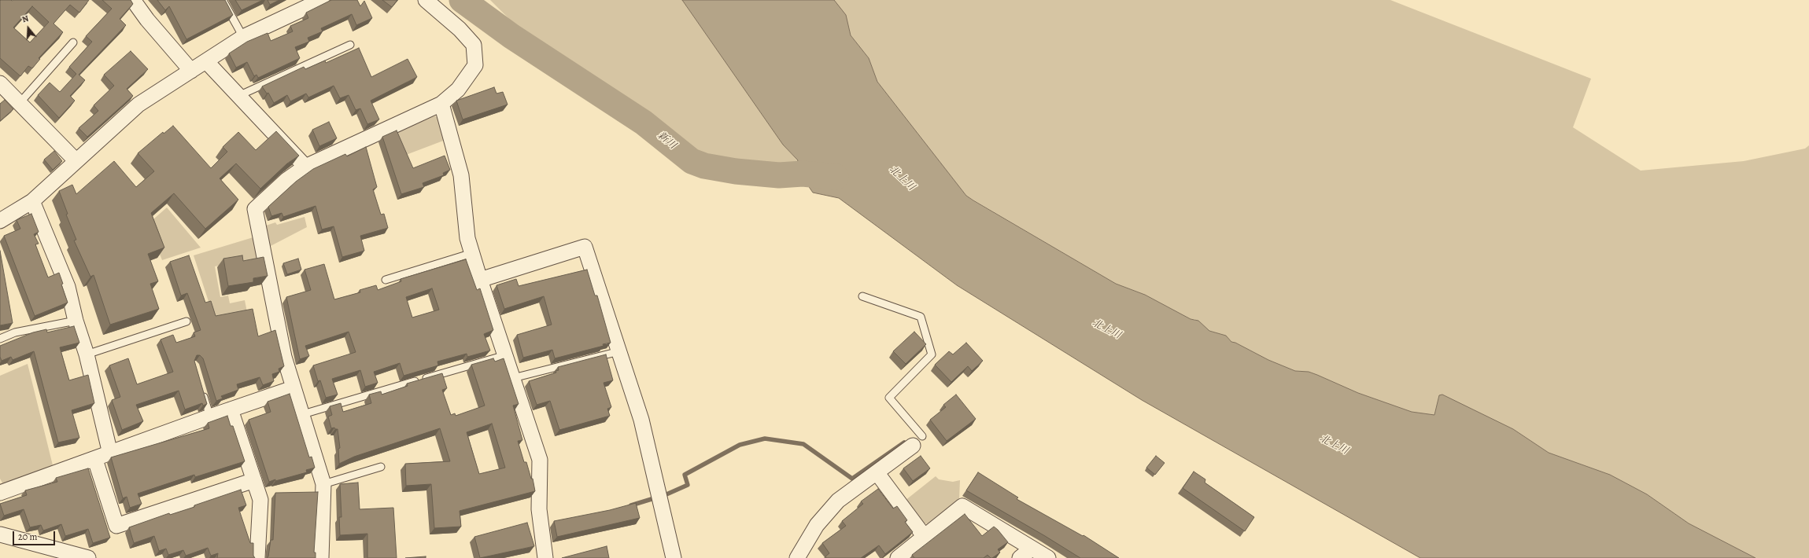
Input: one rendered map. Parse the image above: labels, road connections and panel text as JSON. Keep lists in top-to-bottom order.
{
  "water": ["新川", "北上川"],
  "scale_bar": "20 m",
  "north": "top"
}
